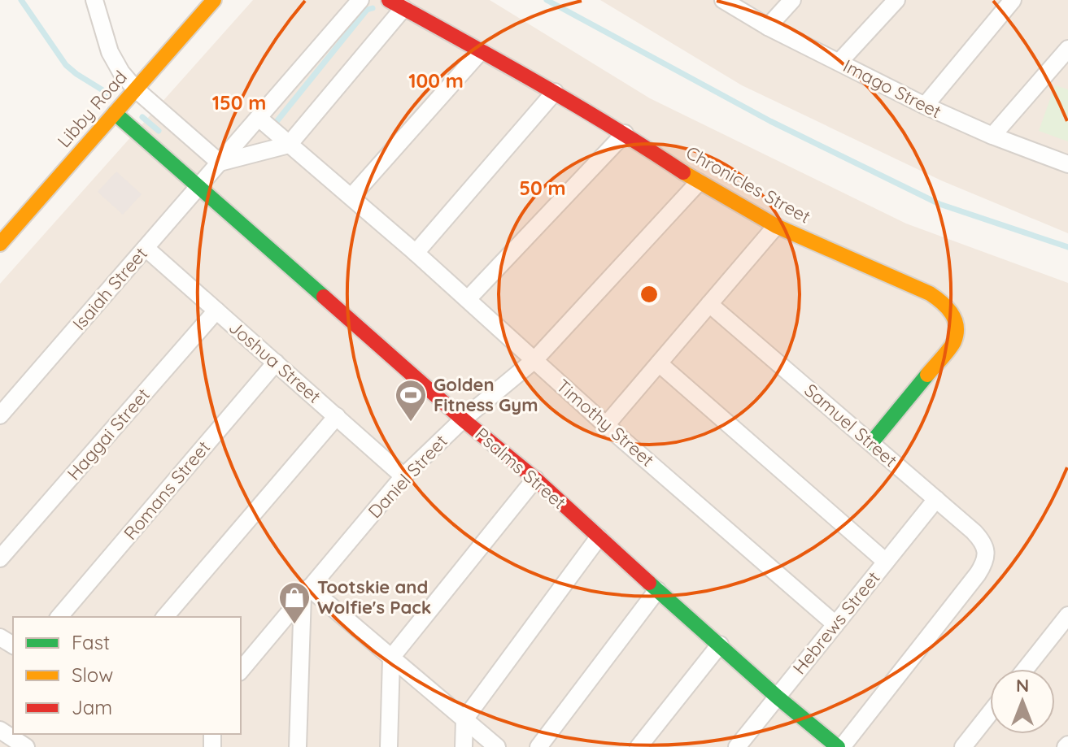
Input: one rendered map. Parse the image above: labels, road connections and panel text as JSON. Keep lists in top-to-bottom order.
{
  "streets": {
    "street": [
      "Imago Street",
      "Libby Road",
      "Chronicles Street",
      "Isaiah Street",
      "Joshua Street",
      "Timothy Street",
      "Samuel Street",
      "Haggai Street",
      "Psalms Street",
      "Daniel Street",
      "Romans Street",
      "Hebrews Street"
    ]
  },
  "crossings": [
    ["Libby Road", "Psalms Street"],
    ["Chronicles Street", "Samuel Street"],
    ["Chronicles Street", "Daniel Street"],
    ["Isaiah Street", "Joshua Street"],
    ["Isaiah Street", "Timothy Street"],
    ["Isaiah Street", "Psalms Street"],
    ["Joshua Street", "Haggai Street"],
    ["Joshua Street", "Daniel Street"],
    ["Joshua Street", "Romans Street"],
    ["Timothy Street", "Daniel Street"],
    ["Timothy Street", "Hebrews Street"],
    ["Samuel Street", "Psalms Street"],
    ["Samuel Street", "Hebrews Street"],
    ["Psalms Street", "Daniel Street"],
    ["Psalms Street", "Hebrews Street"]
  ],
  "places": {
    "sports": ["Golden Fitness Gym"],
    "shop": ["Tootskie and Wolfie's Pack"]
  },
  "legend": ["Fast", "Slow", "Jam"],
  "north": "top",
  "rings": ["100 m", "150 m", "50 m"]
}
